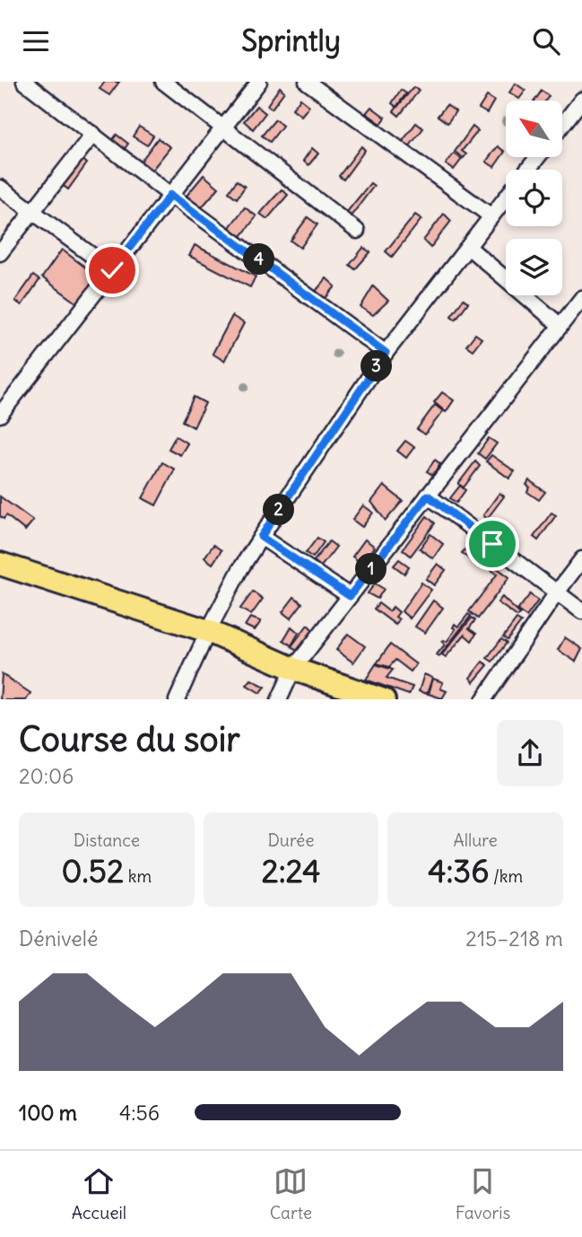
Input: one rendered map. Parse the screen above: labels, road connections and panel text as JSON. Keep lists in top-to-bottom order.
{
  "north": "top left",
  "page": {
    "header": "Sprintly",
    "pins": [
      "4",
      "3",
      "2",
      "1"
    ],
    "heading": ["Course du soir", "20:06"],
    "stats": [
      ["Distance", "0.52 km"],
      ["Durée", "2:24"],
      ["Allure", "4:36 /km"]
    ],
    "chart": ["Dénivelé", "215–218 m"],
    "list": [
      {
        "name": "100 m",
        "note": "4:56"
      }
    ],
    "tabs": ["Accueil", "Carte", "Favoris"]
  }
}
